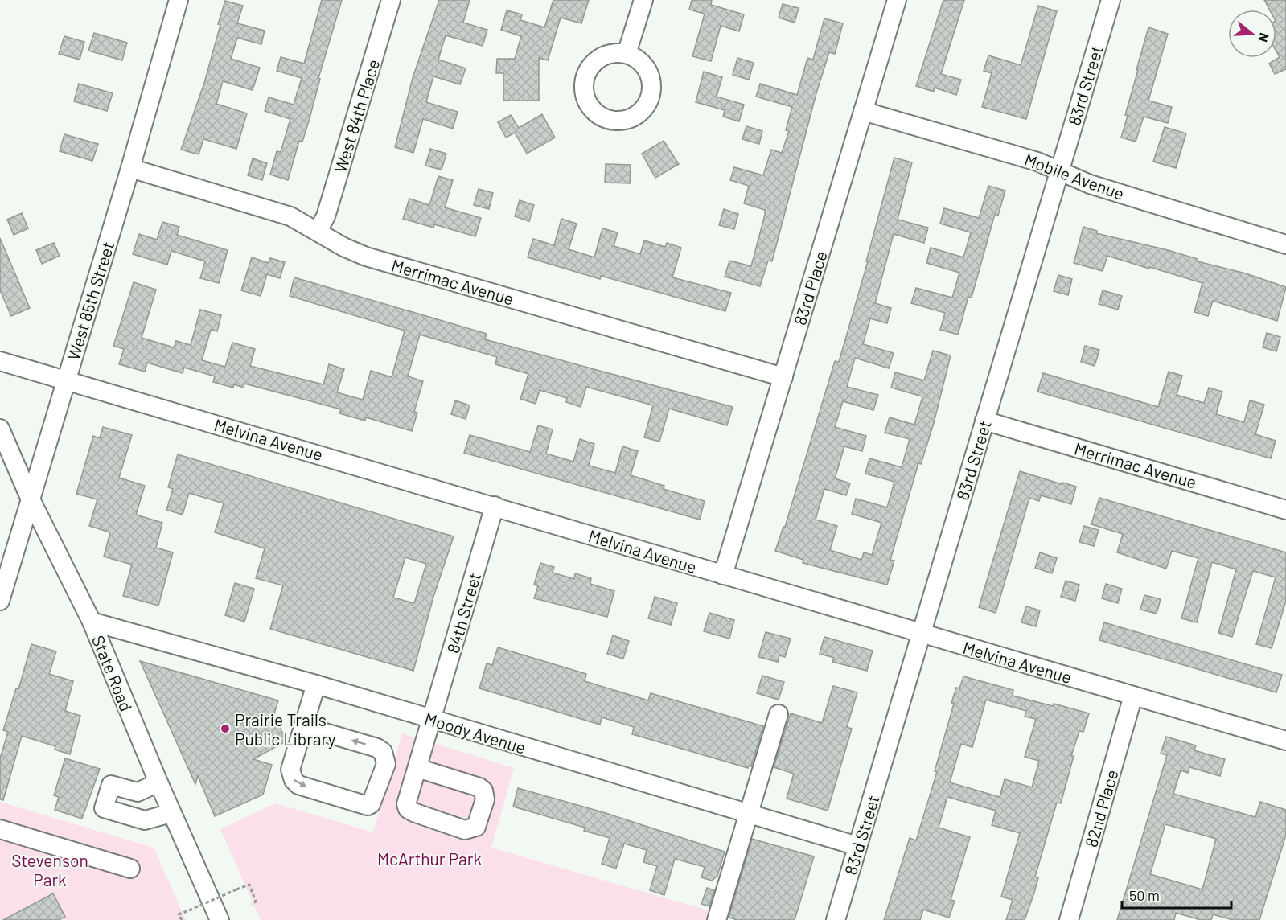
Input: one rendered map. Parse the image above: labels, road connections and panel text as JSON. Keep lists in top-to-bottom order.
{
  "streets": {
    "street": [
      "83rd Street",
      "West 84th Place",
      "Mobile Avenue",
      "Merrimac Avenue",
      "83rd Place",
      "West 85th Street",
      "Melvina Avenue",
      "84th Street",
      "State Road",
      "Moody Avenue",
      "82nd Place"
    ]
  },
  "crossings": [
    ["83rd Street", "Mobile Avenue"],
    ["83rd Street", "Merrimac Avenue"],
    ["83rd Street", "Melvina Avenue"],
    ["83rd Street", "Moody Avenue"],
    ["West 84th Place", "Merrimac Avenue"],
    ["Mobile Avenue", "83rd Place"],
    ["Merrimac Avenue", "83rd Place"],
    ["Merrimac Avenue", "West 85th Street"],
    ["83rd Place", "Melvina Avenue"],
    ["West 85th Street", "Melvina Avenue"],
    ["West 85th Street", "State Road"],
    ["Melvina Avenue", "84th Street"],
    ["Melvina Avenue", "82nd Place"],
    ["84th Street", "Moody Avenue"],
    ["State Road", "Moody Avenue"]
  ],
  "parks": ["McArthur Park", "Stevenson Park"],
  "places": ["Prairie Trails Public Library"],
  "scale_bar": "50 m",
  "north": "right"
}
